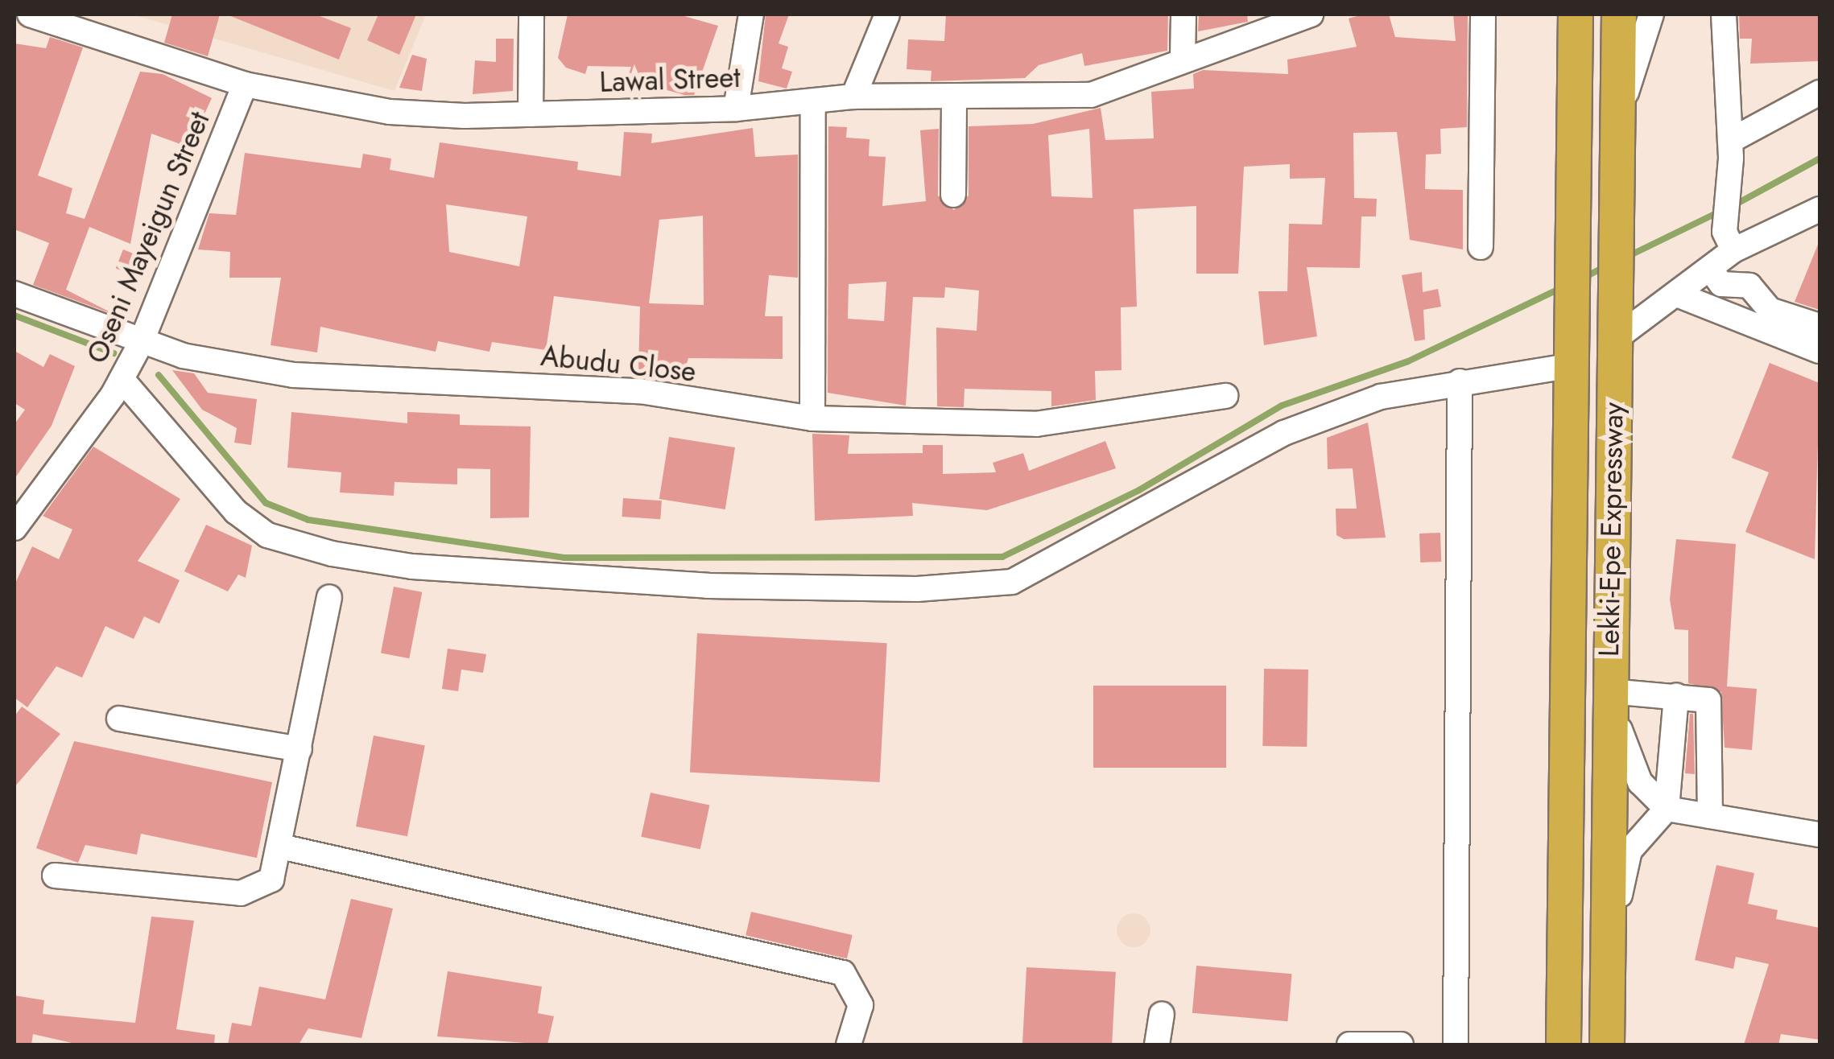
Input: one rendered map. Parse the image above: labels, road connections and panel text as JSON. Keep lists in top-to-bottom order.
{
  "streets": {
    "highway": ["Lekki-Epe Expressway"],
    "street": ["Lawal Street", "Oseni Mayeigun Street", "Abudu Close"]
  },
  "crossings": [
    ["Lawal Street", "Oseni Mayeigun Street"],
    ["Oseni Mayeigun Street", "Abudu Close"]
  ]
}
